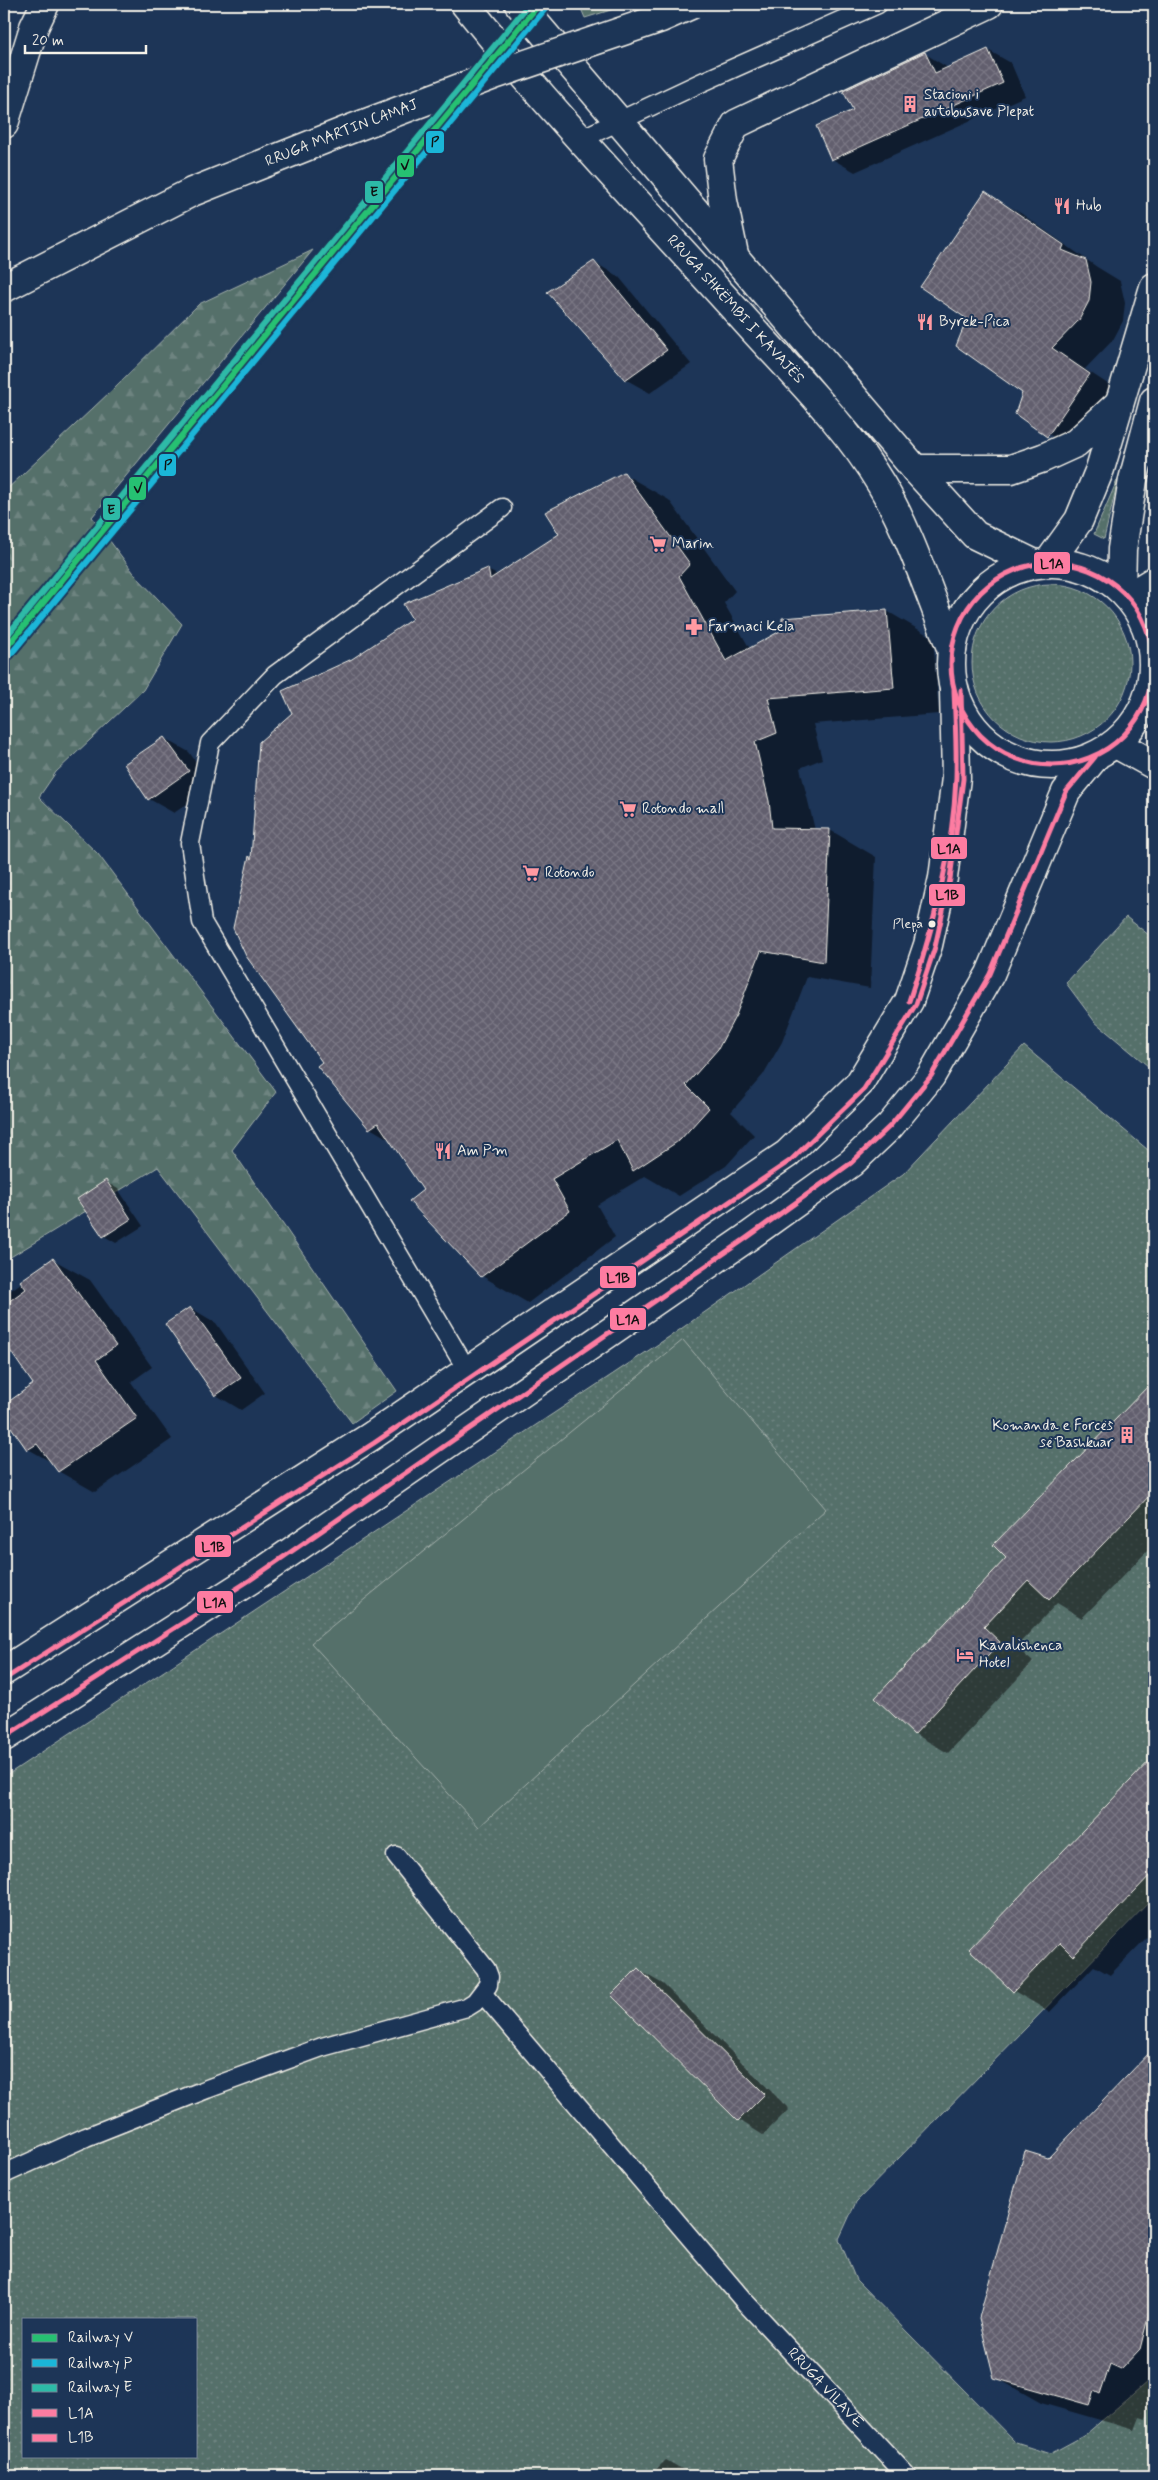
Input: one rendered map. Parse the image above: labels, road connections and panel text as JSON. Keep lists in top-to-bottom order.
{
  "streets": {
    "main road": ["RRUGA MARTIN CAMAJ", "RRUGA SHKËMBI I KAVAJËS"],
    "lane": ["RRUGA VILAVE"]
  },
  "places": {
    "building": ["Stacioni i autobusave Plepat", "Komanda e Forcës së Bashkuar"],
    "restaurant": ["Hub", "Byrek-Pica", "Am Pm"],
    "supermarket": ["Marin", "Rotondo mall", "Rotondo"],
    "pharmacy": ["Farmaci Kela"],
    "other": ["Plepa"],
    "hotel": ["Kavalishenca Hotel"]
  },
  "lines": [
    "rail line V",
    "rail line E",
    "rail line P",
    "transit line L1A",
    "transit line L1B"
  ],
  "legend": [
    "Railway V",
    "Railway P",
    "Railway E",
    "L1A",
    "L1B"
  ],
  "scale_bar": "20 m"
}
